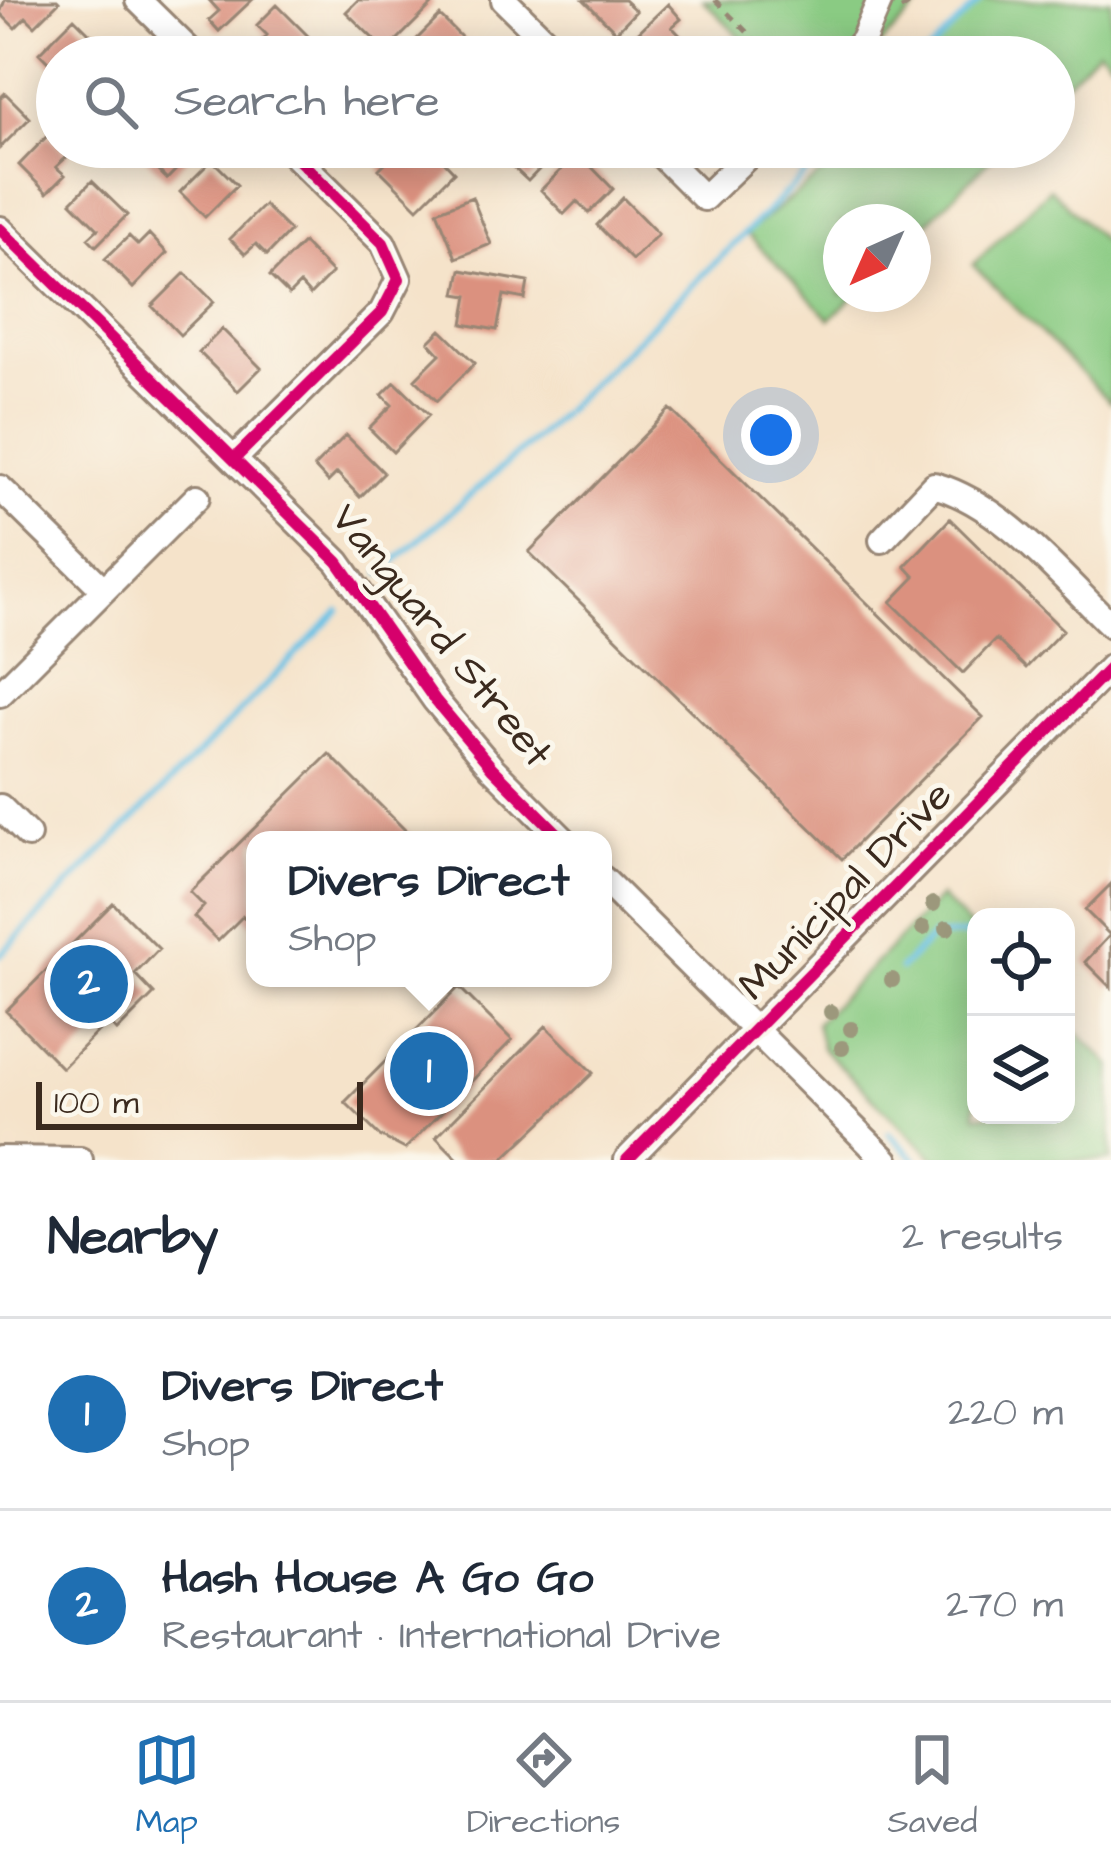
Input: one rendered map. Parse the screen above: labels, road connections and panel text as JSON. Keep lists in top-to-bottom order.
{
  "streets": {
    "street": ["Vanguard Street", "Municipal Drive"]
  },
  "scale_bar": "100 m",
  "north": "bottom left",
  "page": {
    "search": "Search here",
    "popup": ["Divers Direct", "Shop"],
    "pins": ["2", "1"],
    "scale": "100 m",
    "heading": ["Nearby", "2 results"],
    "list": [
      {
        "mark": "1",
        "name": "Divers Direct",
        "note": "Shop",
        "value": "220 m"
      },
      {
        "mark": "2",
        "name": "Hash House A Go Go",
        "note": "Restaurant · International Drive",
        "value": "270 m"
      }
    ],
    "nav": ["Map", "Directions", "Saved"]
  }
}
